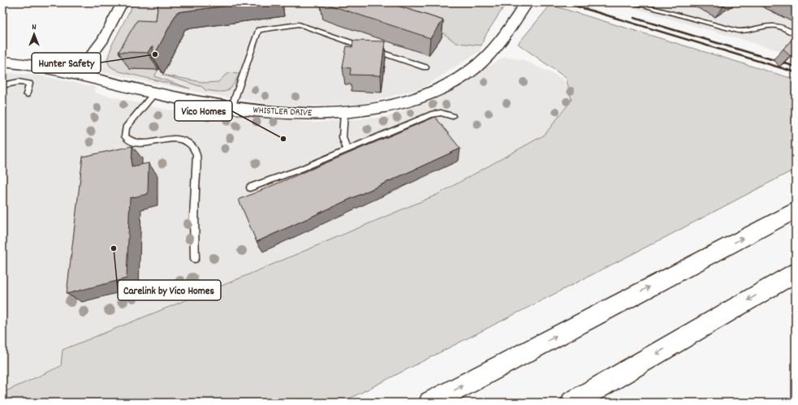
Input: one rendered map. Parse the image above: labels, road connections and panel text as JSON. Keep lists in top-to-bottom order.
{
  "streets": {
    "main road": ["WHISTLER DRIVE"]
  },
  "places": ["Hunter Safety", "Vico Homes", "Carelink by Vico Homes"],
  "north": "top"
}
